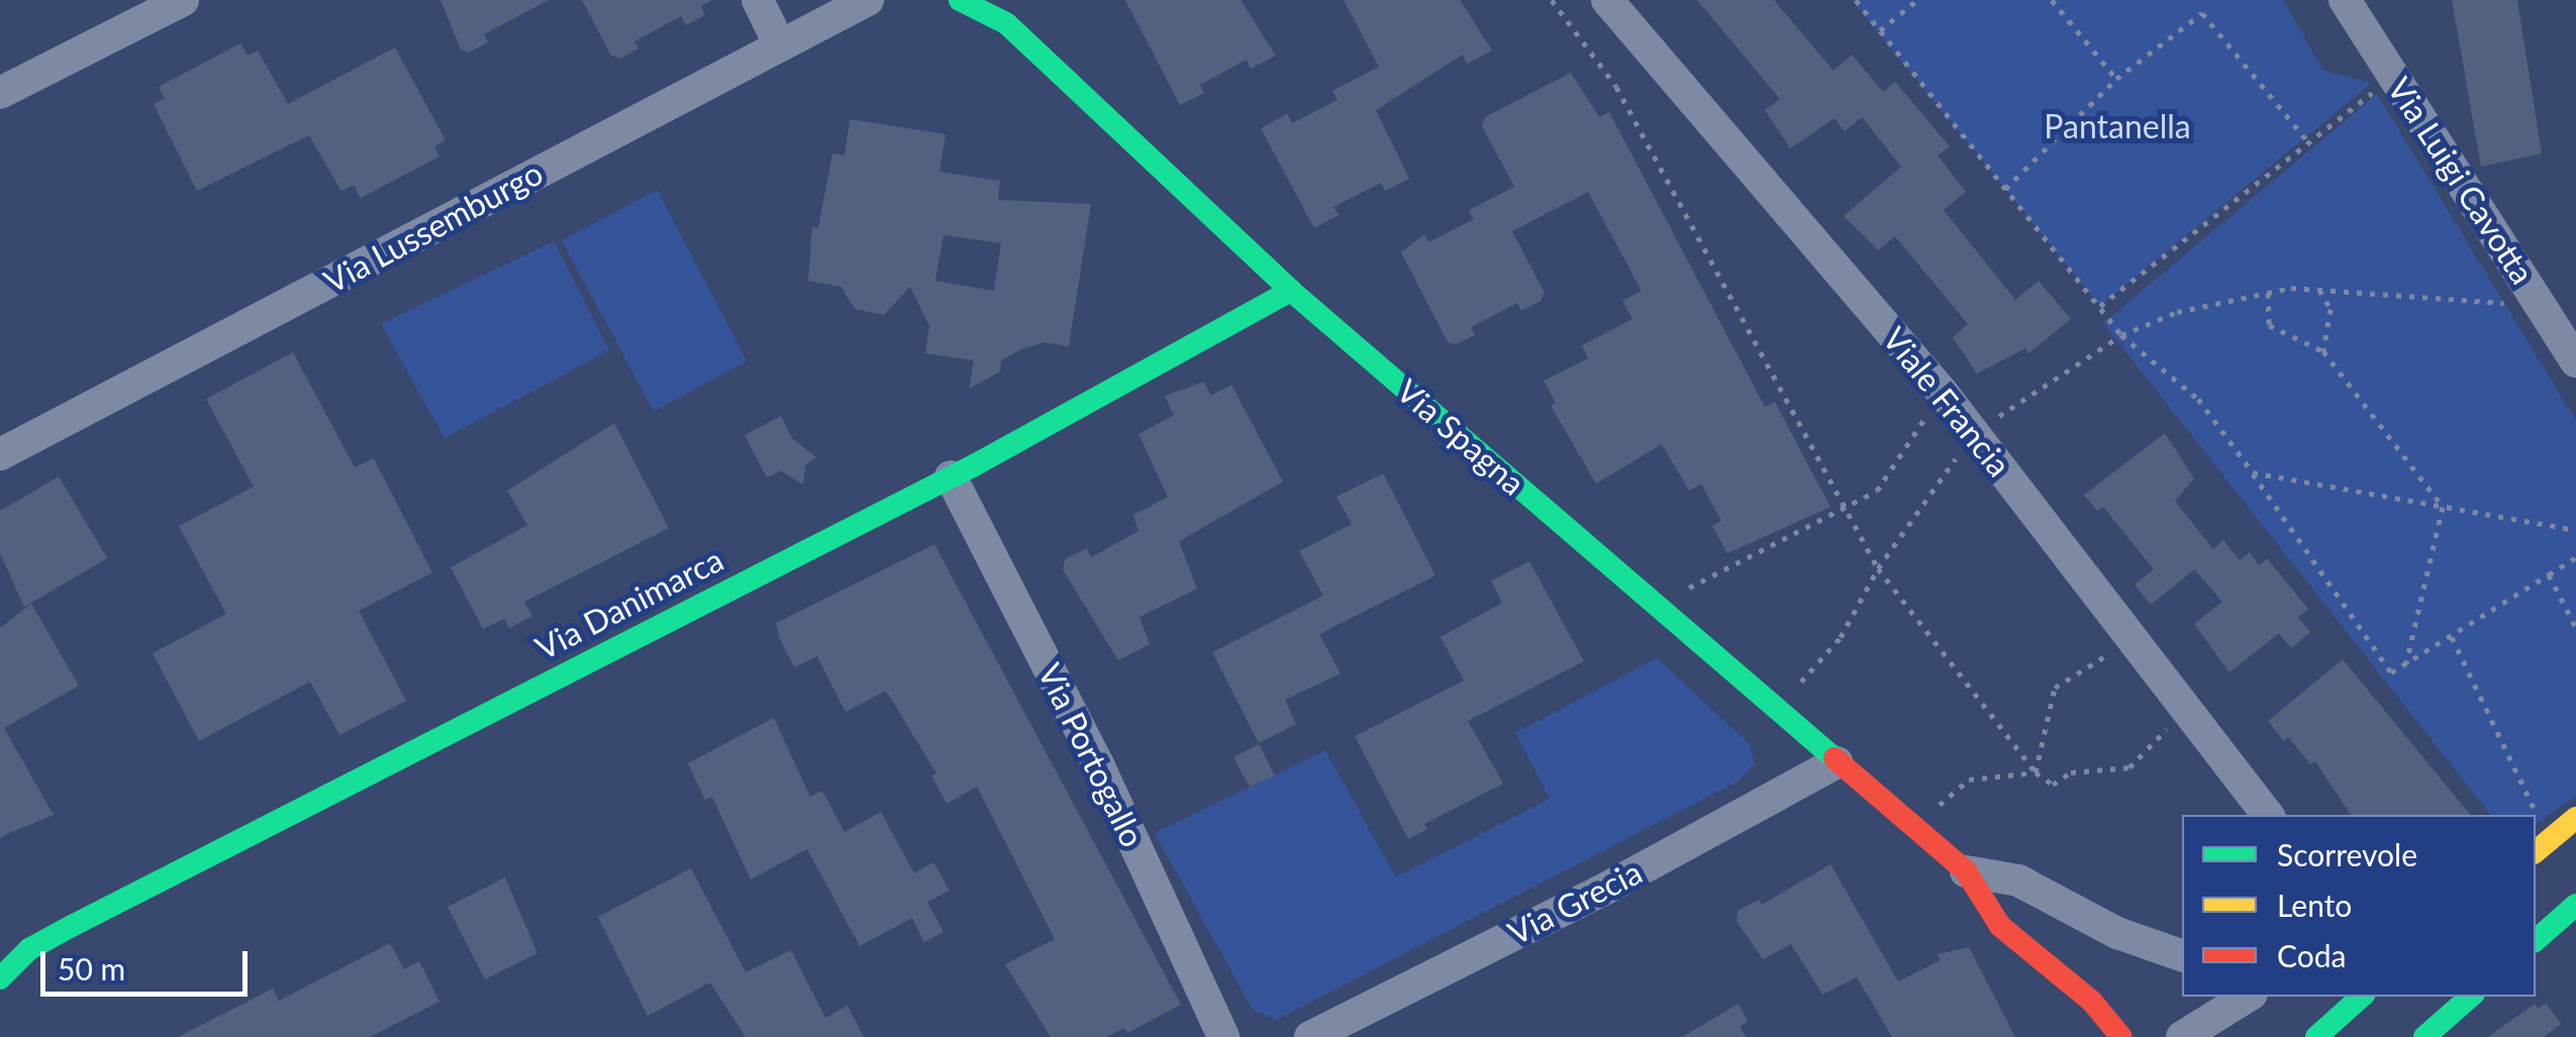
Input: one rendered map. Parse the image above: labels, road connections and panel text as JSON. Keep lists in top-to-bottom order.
{
  "streets": {
    "street": [
      "Via Luigi Cavotta",
      "Via Lussemburgo",
      "Viale Francia",
      "Via Spagna",
      "Via Danimarca",
      "Via Portogallo",
      "Via Grecia"
    ]
  },
  "crossings": [
    ["Via Spagna", "Via Danimarca"],
    ["Via Spagna", "Via Grecia"],
    ["Via Danimarca", "Via Portogallo"]
  ],
  "parks": ["Pantanella"],
  "legend": ["Scorrevole", "Lento", "Coda"],
  "scale_bar": "50 m"
}
